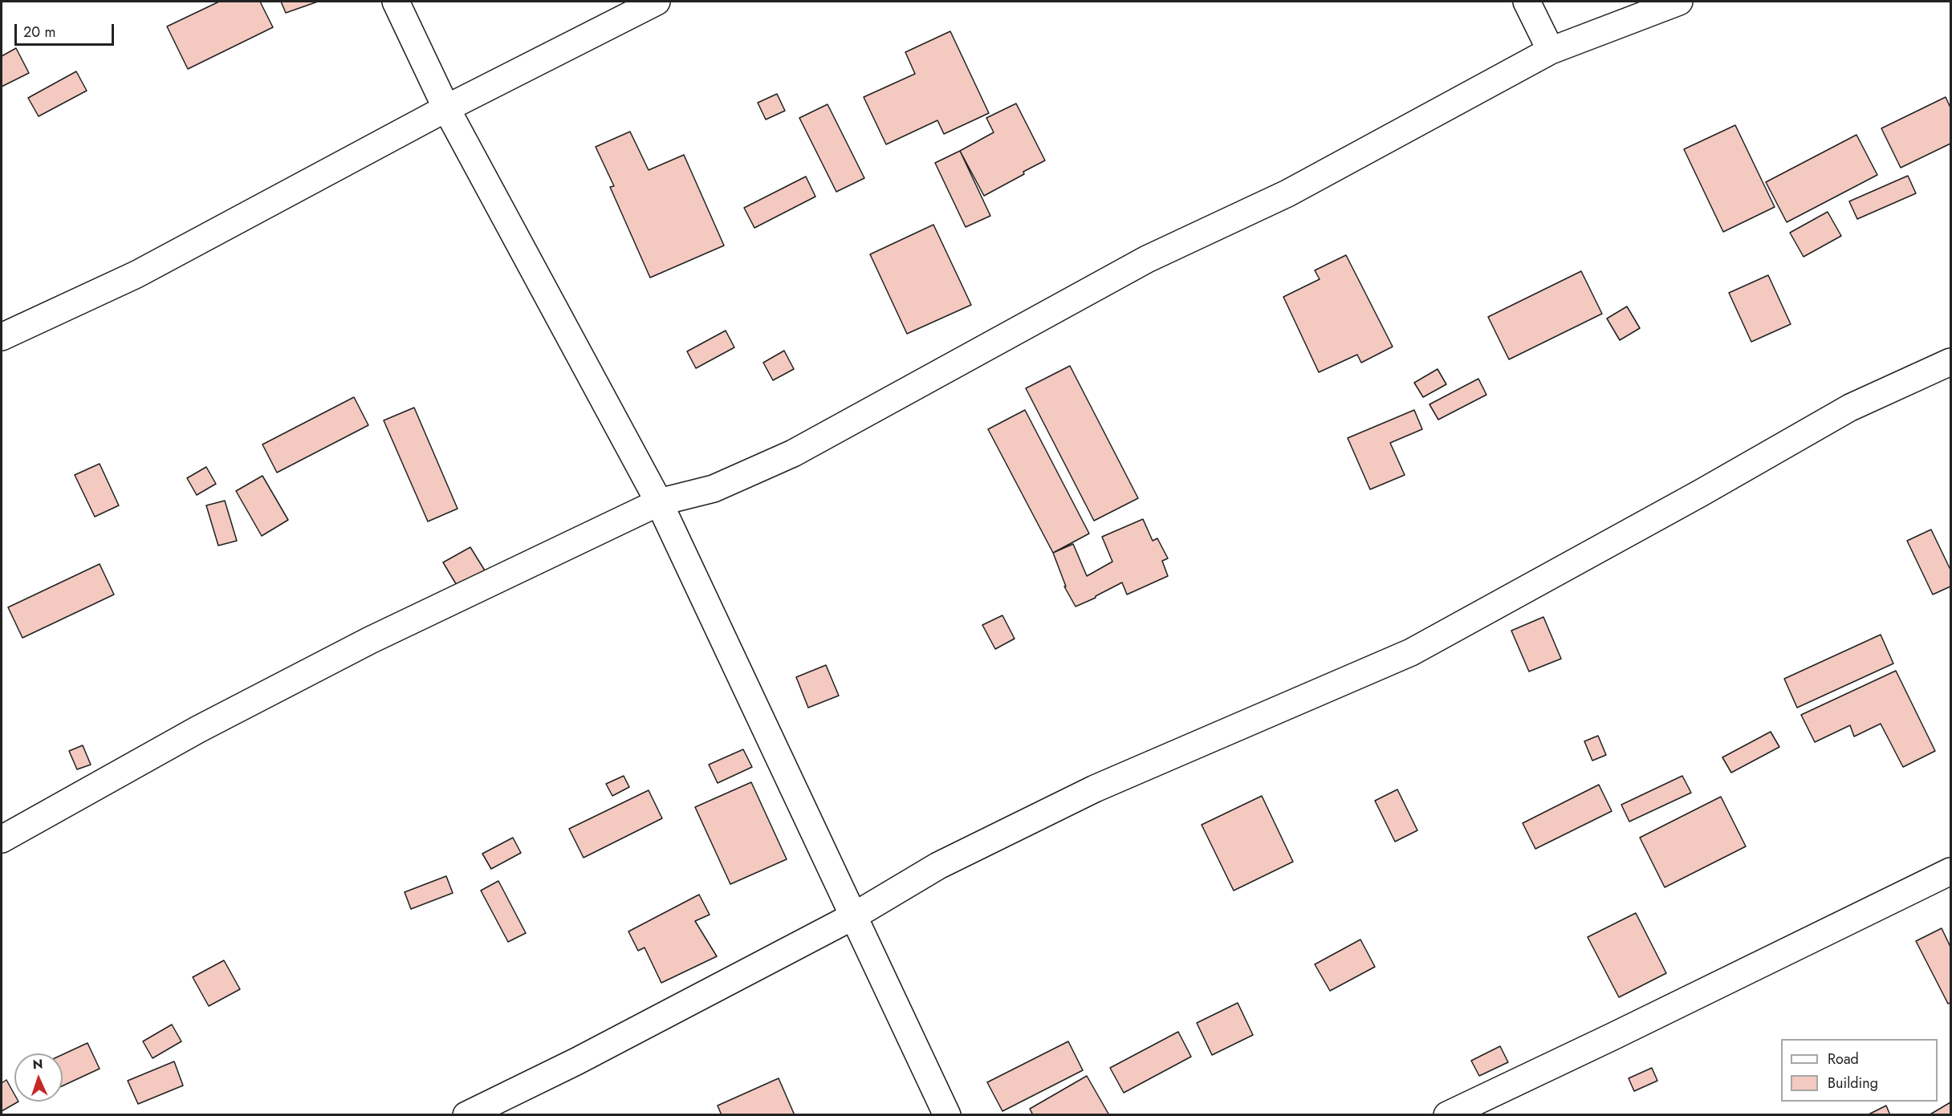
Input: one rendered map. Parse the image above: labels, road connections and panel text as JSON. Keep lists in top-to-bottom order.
{
  "legend": ["Road", "Building"],
  "scale_bar": "20 m",
  "north": "top"
}
